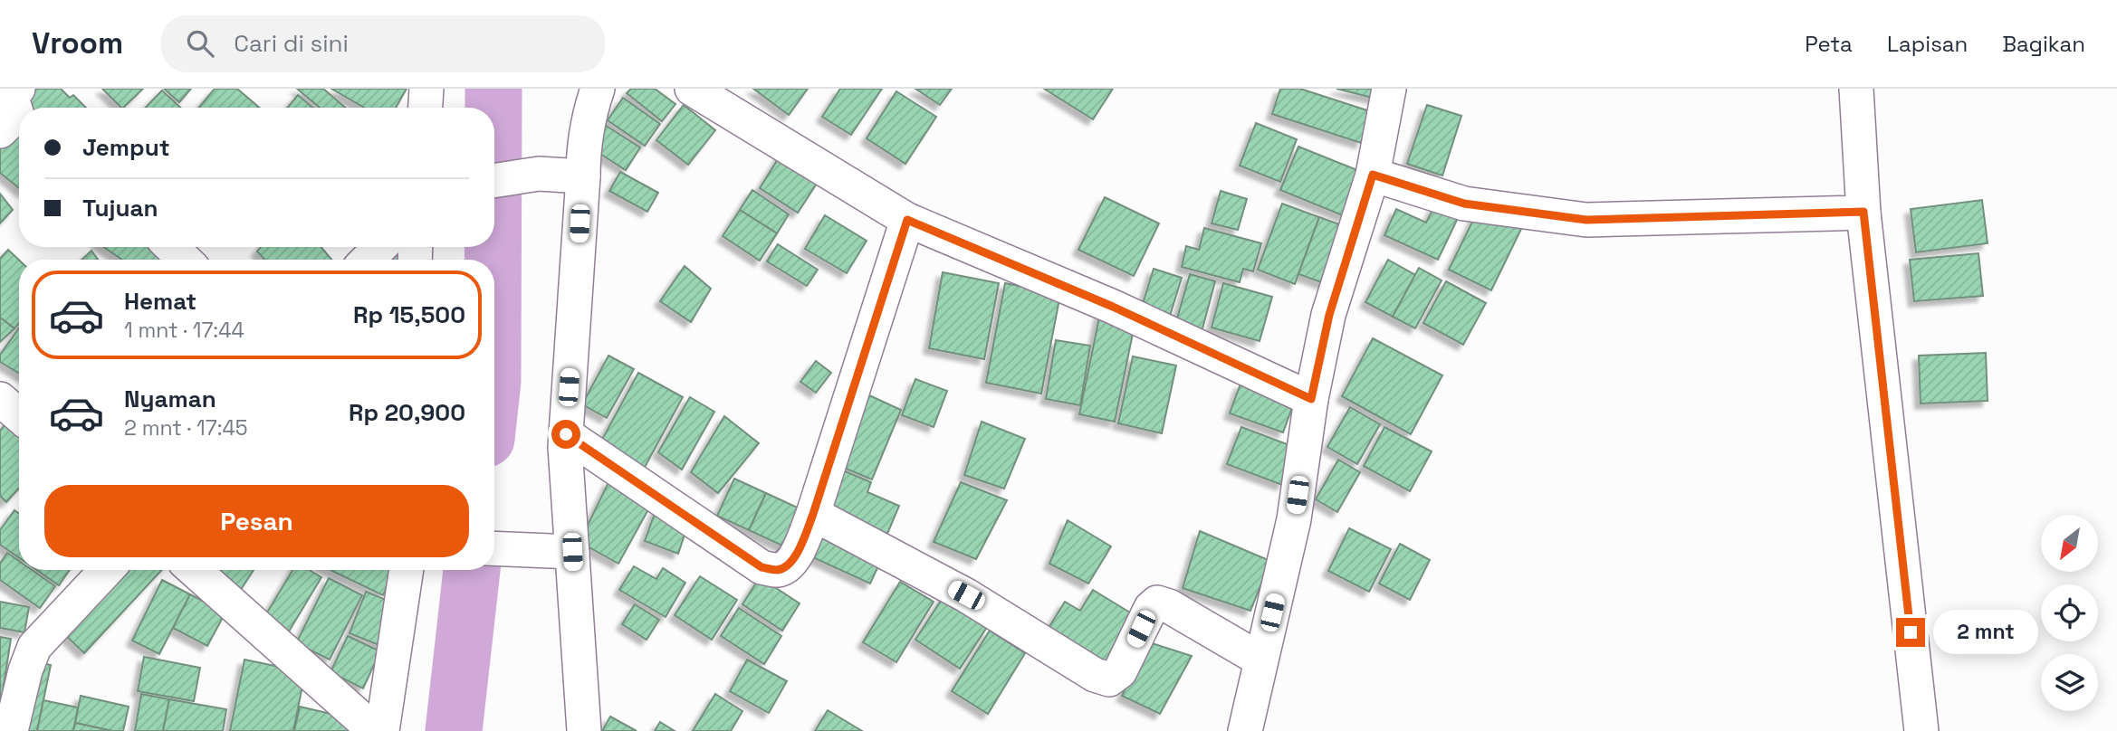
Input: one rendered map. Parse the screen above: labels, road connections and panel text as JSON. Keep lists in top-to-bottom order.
{
  "north": "bottom left",
  "page": {
    "header": "Vroom",
    "search": "Cari di sini",
    "nav": ["Peta", "Lapisan", "Bagikan"],
    "banner": ["Jemput", "Tujuan"],
    "list": [
      {
        "name": "Hemat",
        "note": "1 mnt · 17:44",
        "value": "Rp 15,500"
      },
      {
        "name": "Nyaman",
        "note": "2 mnt · 17:45",
        "value": "Rp 20,900"
      }
    ],
    "buttons": "Pesan",
    "bubble": "2 mnt"
  }
}
